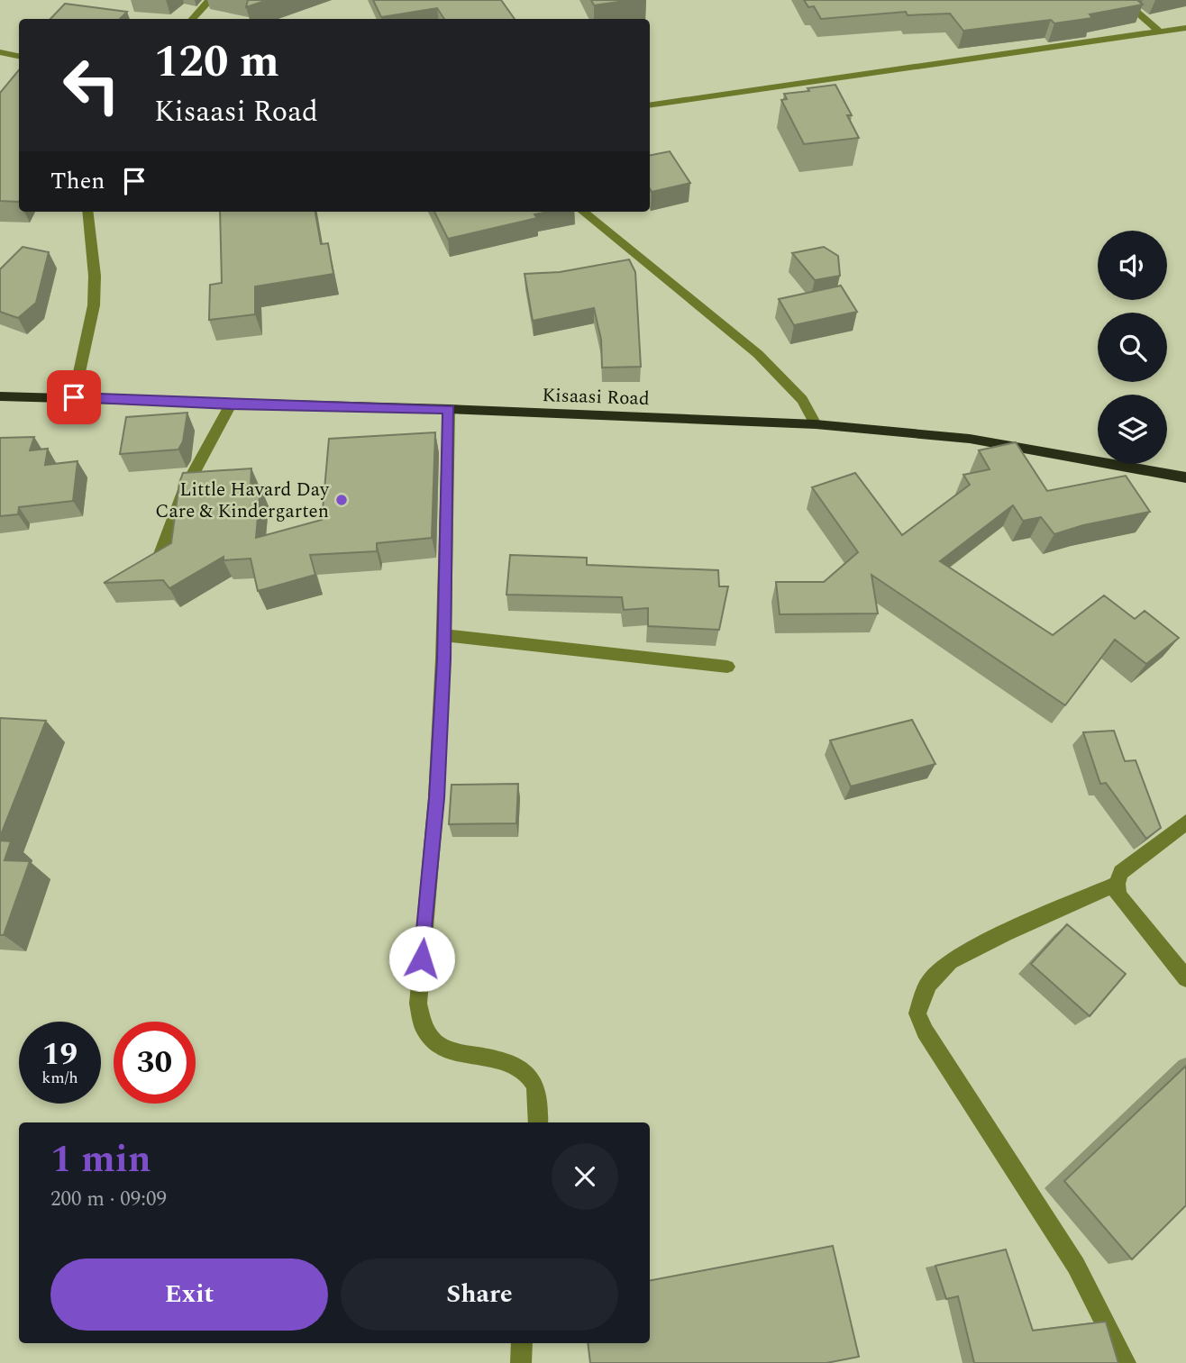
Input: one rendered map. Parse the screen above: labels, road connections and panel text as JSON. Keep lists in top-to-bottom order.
{
  "streets": {
    "main road": ["Kisaasi Road"]
  },
  "places": ["Little Havard Day Care & Kindergarten"],
  "page": {
    "turn": ["120 m", "Kisaasi Road"],
    "then": "Then",
    "speed": "19 km/h",
    "limit": "30",
    "heading": ["1 min", "200 m · 09:09"],
    "buttons": ["Exit", "Share"]
  }
}
